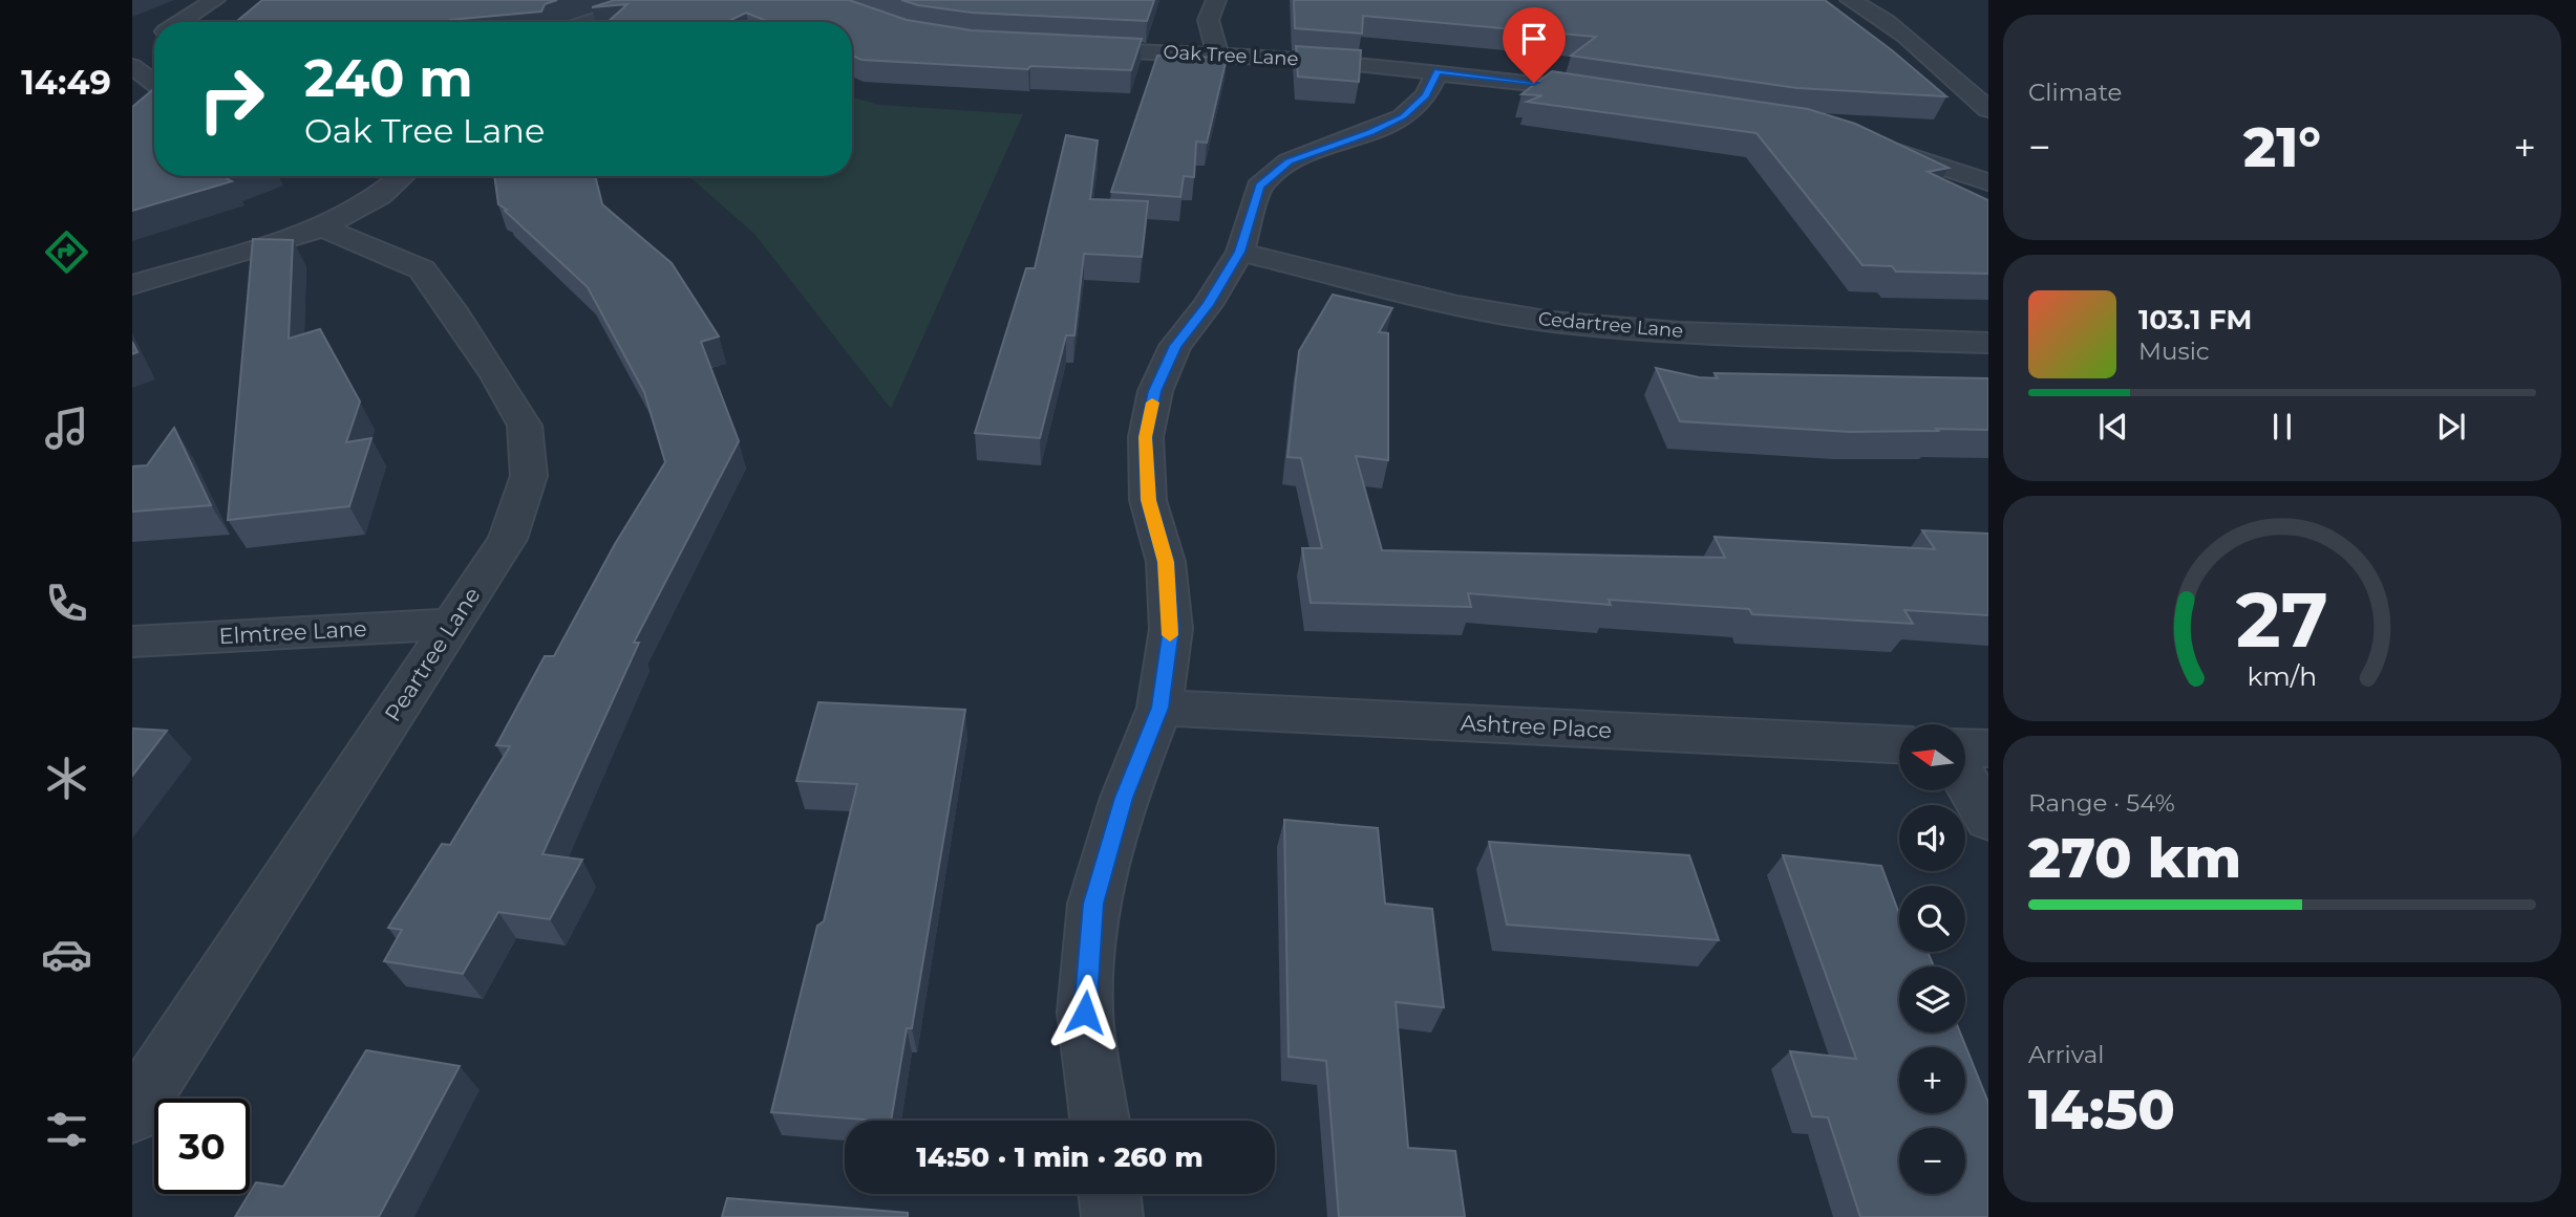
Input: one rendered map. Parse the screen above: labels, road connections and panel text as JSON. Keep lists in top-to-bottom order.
{
  "streets": {
    "street": [
      "Oak Tree Lane",
      "Cedartree Lane",
      "Elmtree Lane",
      "Peartree Lane",
      "Ashtree Place"
    ]
  },
  "crossings": [
    ["Elmtree Lane", "Peartree Lane"]
  ],
  "north": "left",
  "page": {
    "tabs": "14:49",
    "tile": [
      "Climate",
      ["Range · 54%", "270 km"],
      ["Arrival", "14:50"]
    ],
    "turn": ["240 m", "Oak Tree Lane"],
    "heat": ["−", "21°", "+"],
    "song": ["103.1 FM", "Music"],
    "map_buttons": ["+", "−"],
    "limit": "30",
    "trip": "14:50 · 1 min · 260 m",
    "gauge": ["27", "km/h"]
  }
}
